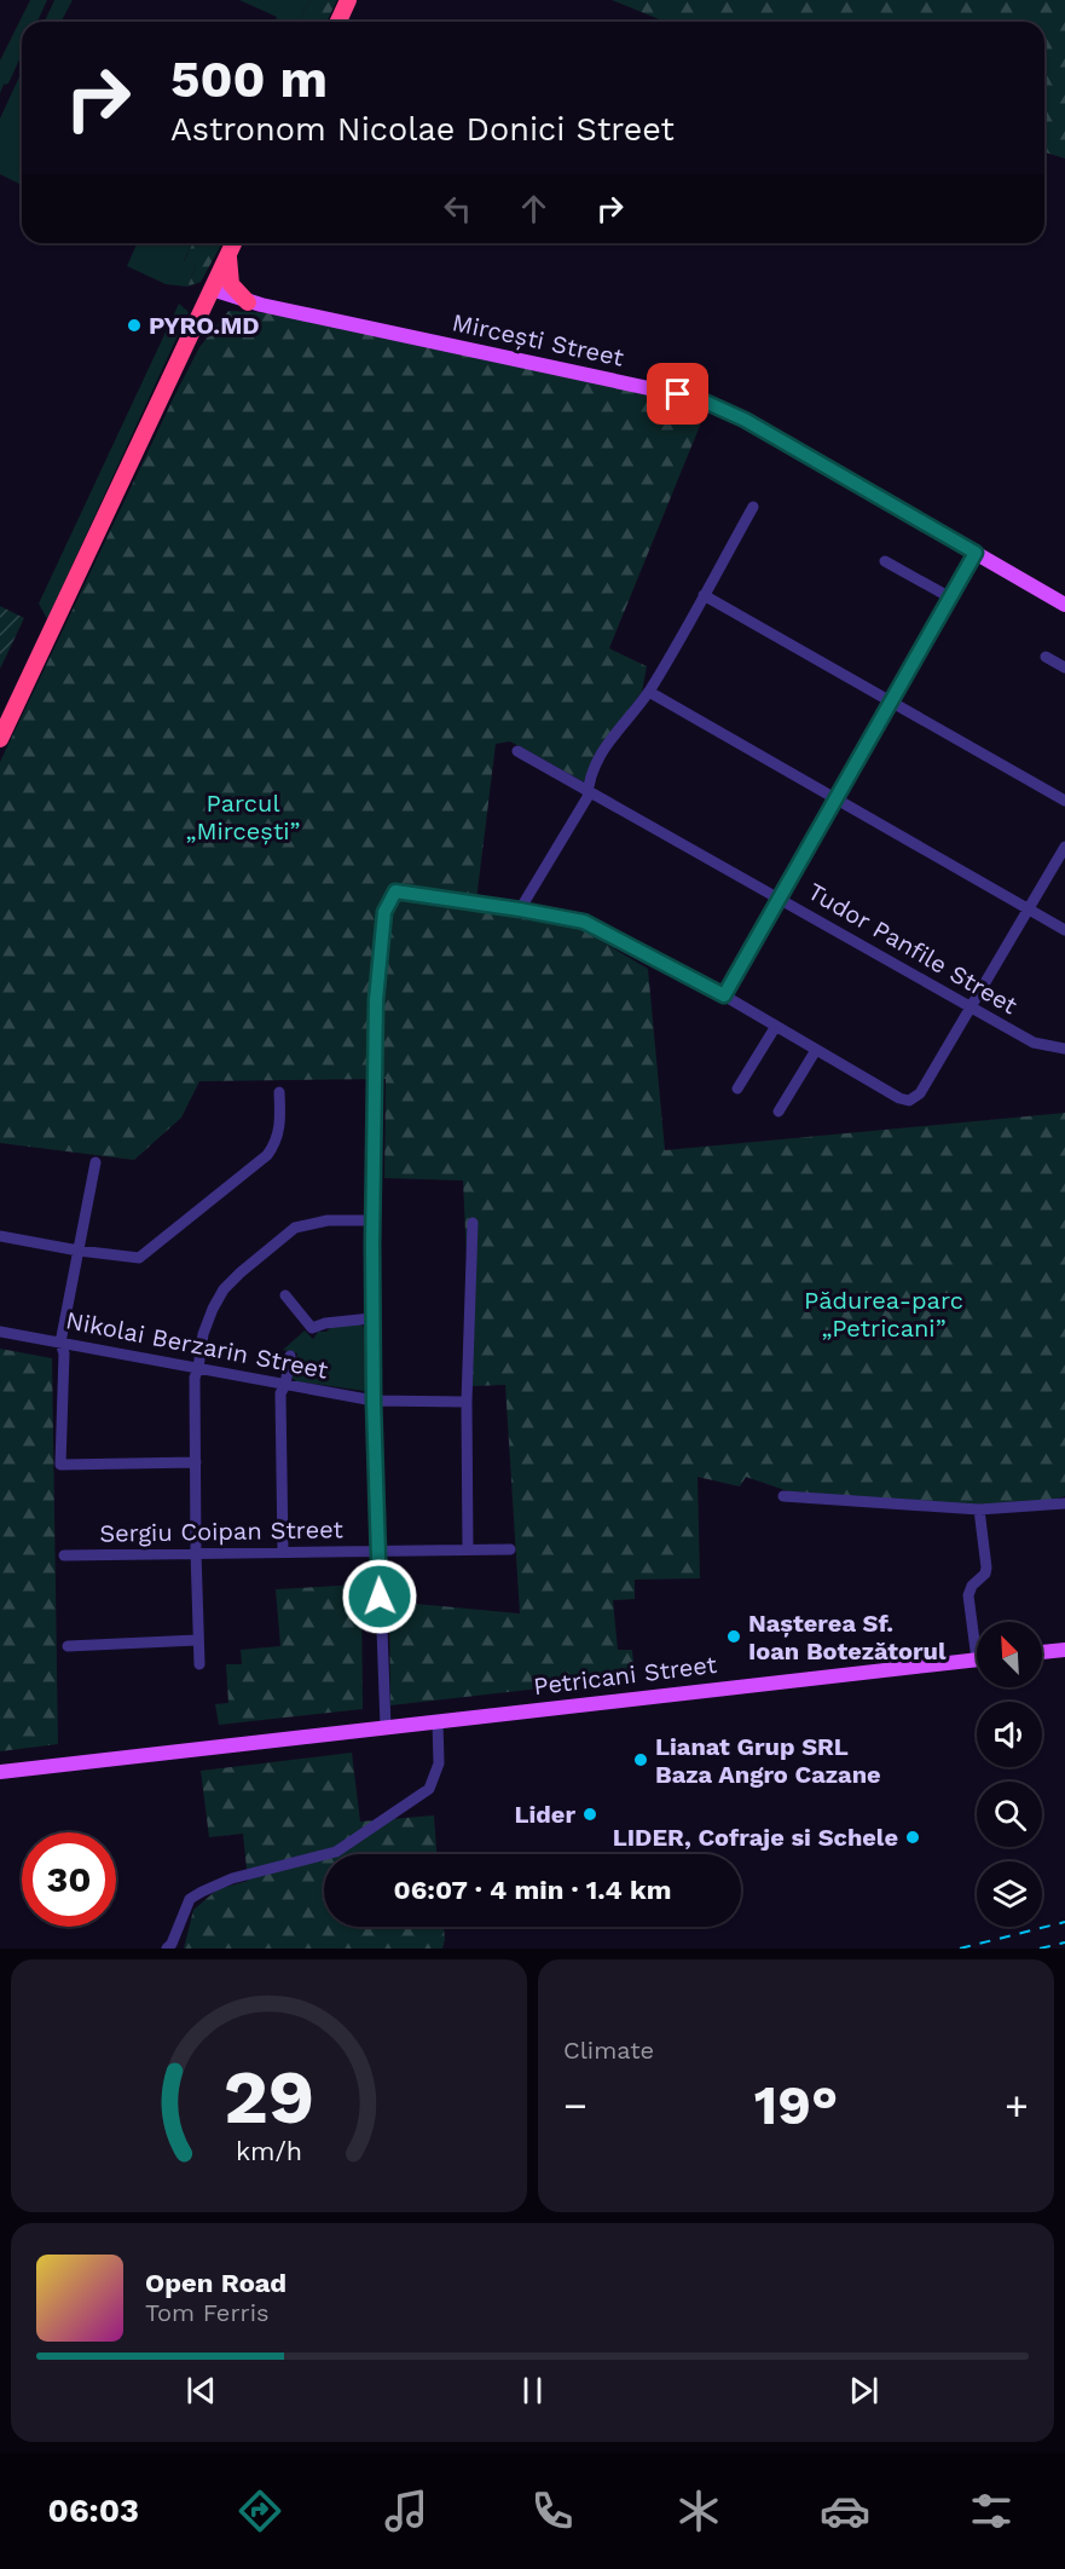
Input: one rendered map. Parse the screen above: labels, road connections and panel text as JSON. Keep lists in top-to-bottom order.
{
  "streets": {
    "main road": ["Mircești Street", "Petricani Street"],
    "street": ["Tudor Panfile Street", "Nikolai Berzarin Street", "Sergiu Coipan Street"]
  },
  "parks": ["Parcul „Mircești”", "Pădurea-parc „Petricani”"],
  "places": [
    "PYRO.MD",
    "Nașterea Sf. Ioan Botezătorul",
    "Lianat Grup SRL Baza Angro Cazane",
    "Lider",
    "LIDER, Cofraje si Schele"
  ],
  "north": "top left",
  "page": {
    "turn": ["500 m", "Astronom Nicolae Donici Street"],
    "limit": "30",
    "trip": "06:07 · 4 min · 1.4 km",
    "tile": "Climate",
    "heat": ["−", "19°", "+"],
    "song": ["Open Road", "Tom Ferris"],
    "tabs": "06:03",
    "gauge": ["29", "km/h"]
  }
}
